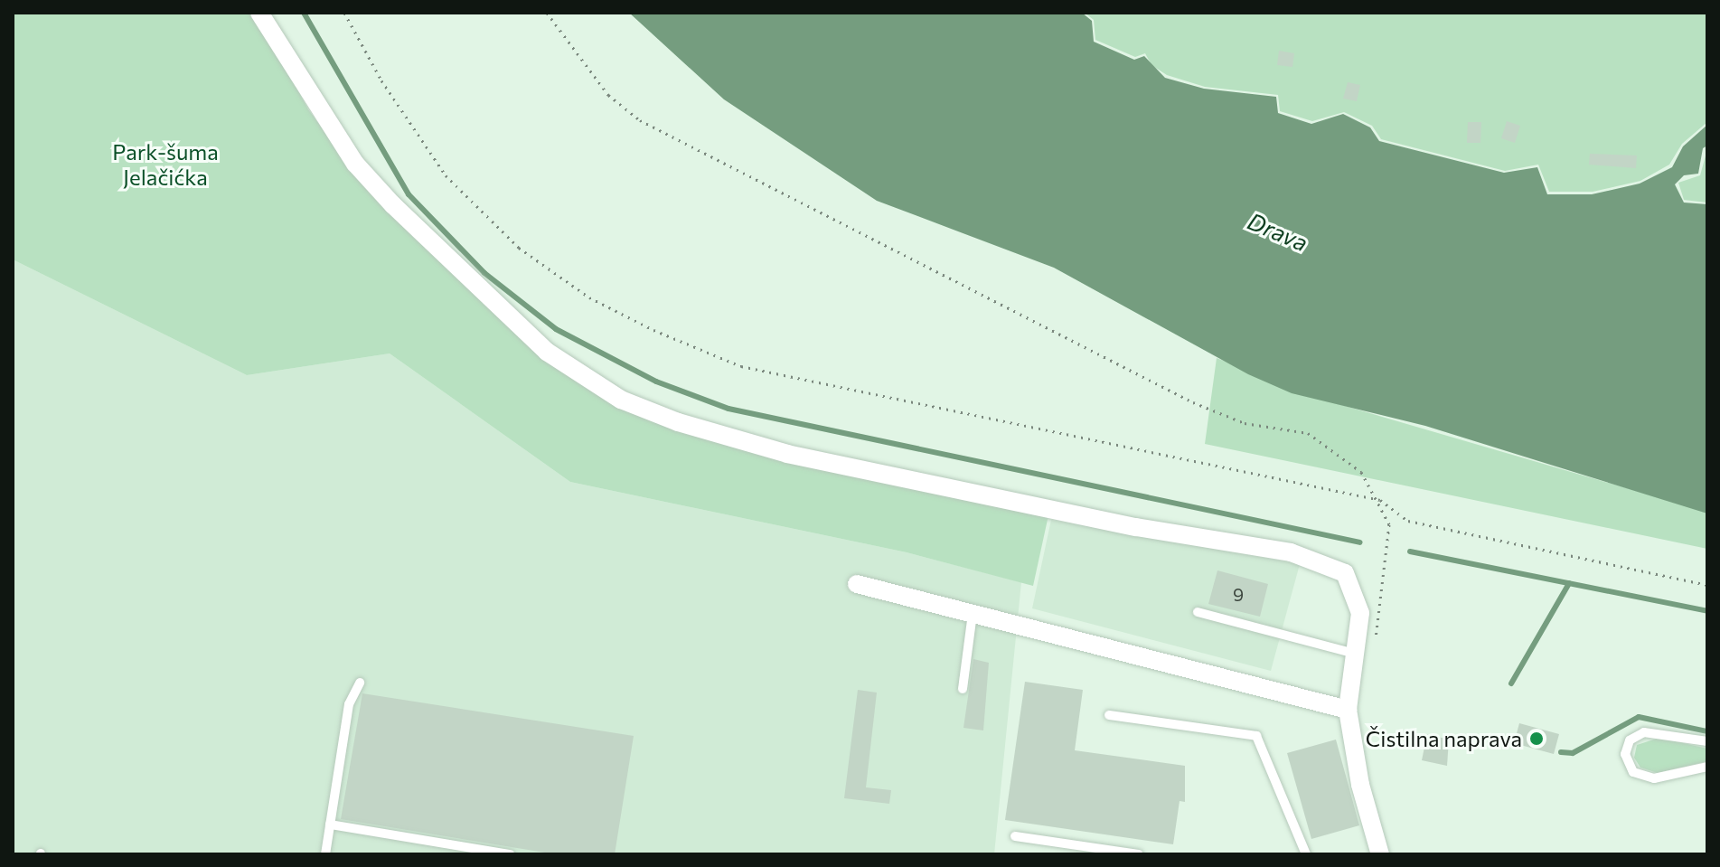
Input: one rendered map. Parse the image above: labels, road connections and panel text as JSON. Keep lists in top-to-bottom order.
{
  "water": ["Drava"],
  "parks": ["Park-šuma Jelačićka"],
  "places": ["Čistilna naprava"],
  "house_numbers": ["9"]
}
